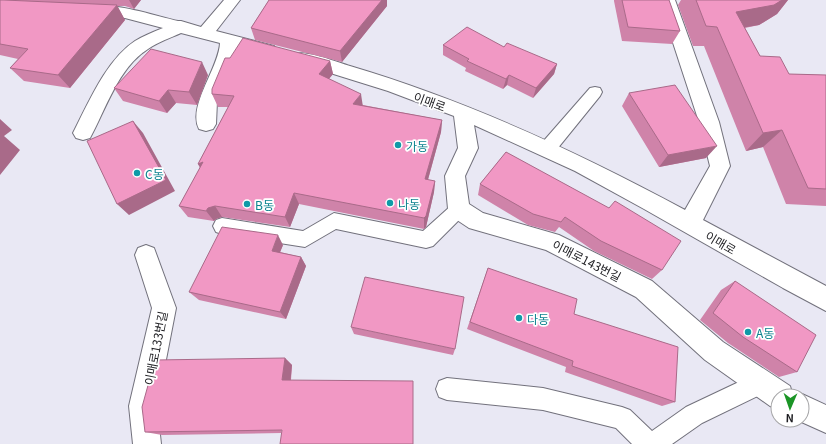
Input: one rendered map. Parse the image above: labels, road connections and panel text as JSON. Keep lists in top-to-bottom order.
{
  "streets": {
    "street": ["이매로", "이매로143번길", "이매로133번길"]
  },
  "places": [
    "가동",
    "C동",
    "나동",
    "B동",
    "다동",
    "A동"
  ],
  "north": "bottom"
}
